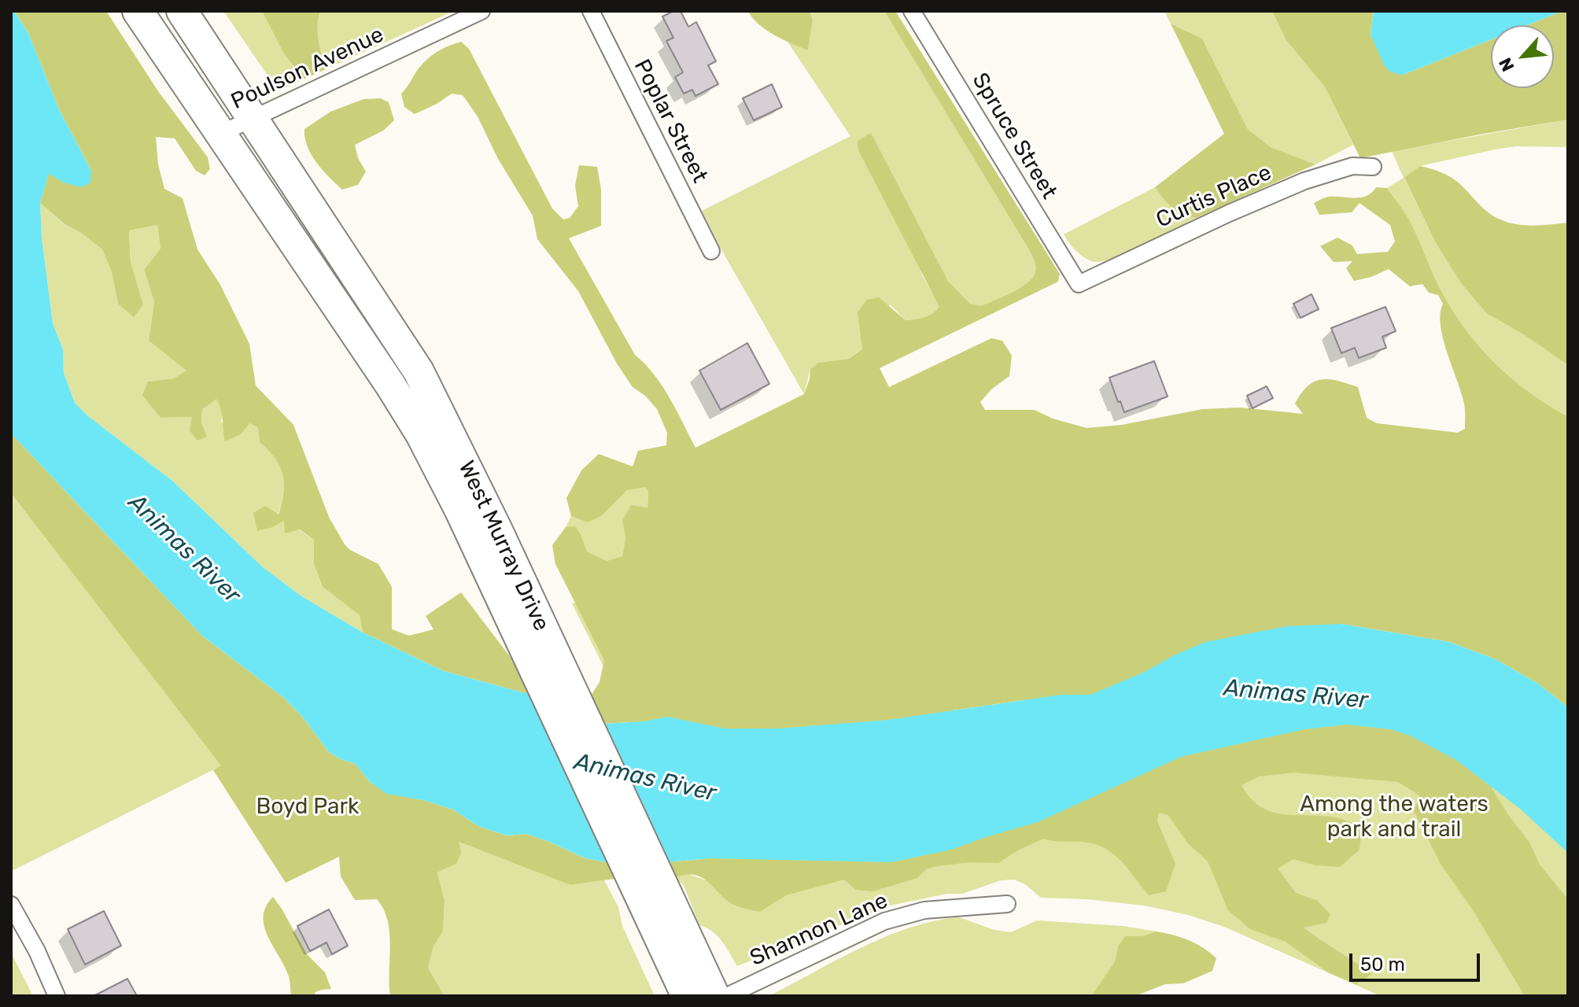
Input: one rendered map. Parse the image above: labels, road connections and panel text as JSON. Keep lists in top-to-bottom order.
{
  "streets": {
    "highway": ["West Murray Drive"],
    "street": [
      "Poulson Avenue",
      "Poplar Street",
      "Spruce Street",
      "Curtis Place",
      "Shannon Lane"
    ]
  },
  "crossings": [
    ["Poulson Avenue", "West Murray Drive"],
    ["Spruce Street", "Curtis Place"]
  ],
  "water": ["Animas River"],
  "parks": ["Among the waters park and trail", "Boyd Park"],
  "scale_bar": "50 m",
  "north": "bottom left"
}
